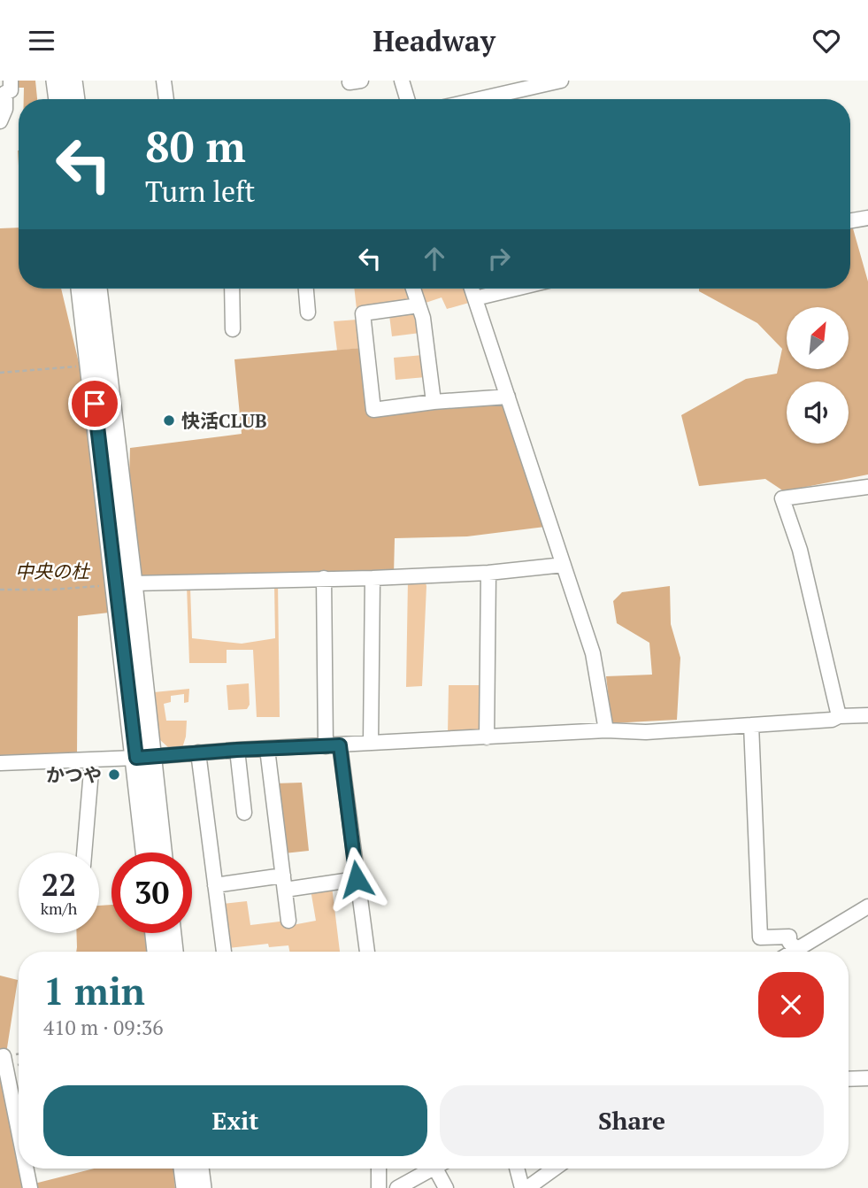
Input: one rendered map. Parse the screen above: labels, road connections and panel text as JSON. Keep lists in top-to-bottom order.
{
  "parks": ["中央の杜"],
  "places": ["快活CLUB", "かつや"],
  "north": "top right",
  "page": {
    "header": "Headway",
    "turn": ["80 m", "Turn left"],
    "speed": "22 km/h",
    "limit": "30",
    "heading": ["1 min", "410 m · 09:36"],
    "buttons": ["Exit", "Share"]
  }
}
